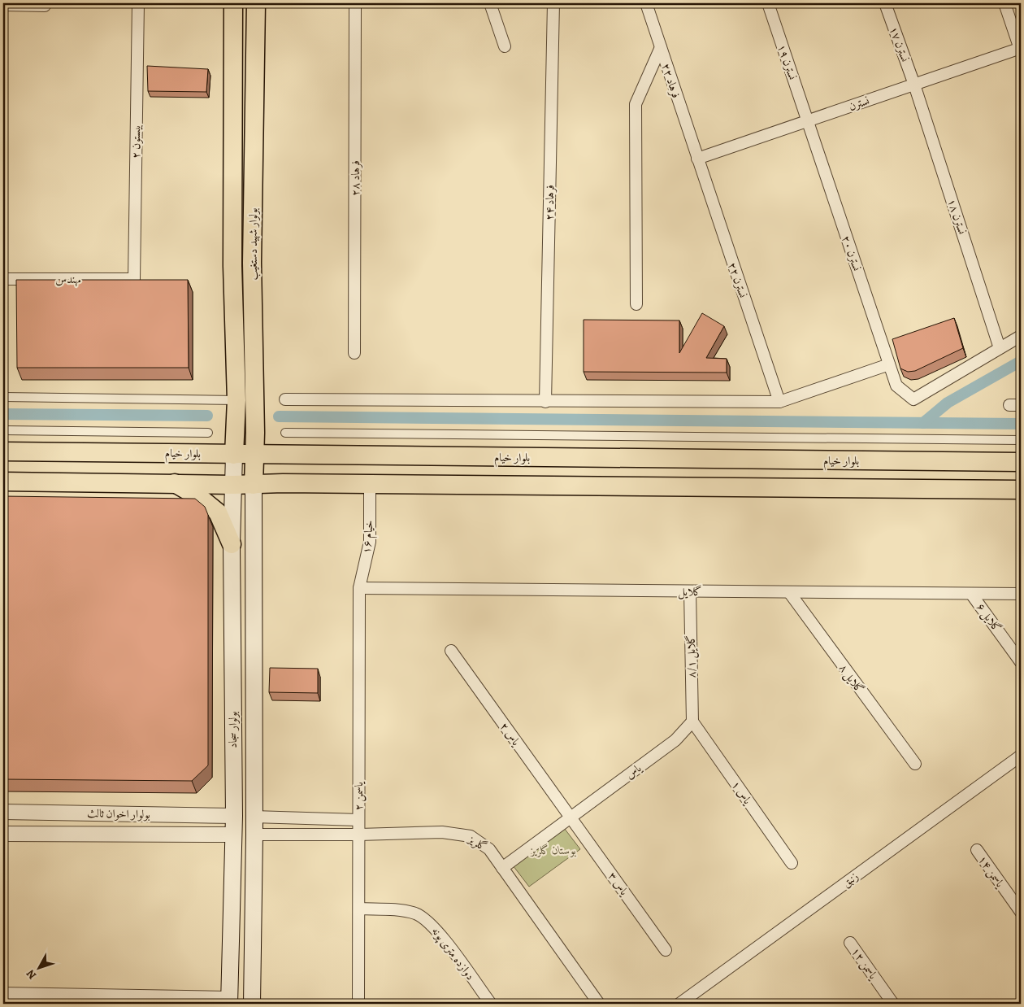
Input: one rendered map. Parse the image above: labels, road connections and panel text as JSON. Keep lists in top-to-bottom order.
{
  "streets": {
    "main road": ["بولوار شهید دستغیب", "بلوار خیام", "بولوار سجاد"],
    "street": [
      "نسترن ۱۷",
      "نسترن ۱۹",
      "فرهاد ۲۲",
      "نسترن",
      "بیستون ۲",
      "فرهاد ۲۸",
      "فرهاد ۲۴",
      "نسترن ۱۸",
      "نسترن ۲۰",
      "مهندس",
      "نسترن ۲۲",
      "خیام ۱۶",
      "گلایل",
      "گلایل ۶",
      "گلایل ۸/۱",
      "گلایل ۸",
      "یاس ۲",
      "یاس",
      "یاس ۱",
      "یاسمن ۲",
      "بولوار اخوان ثالث",
      "گلریز",
      "یاسمن ۱۴",
      "زنبق",
      "یاس ۳",
      "دوازده متری پونه",
      "یاسمن ۱۲"
    ]
  },
  "crossings": [
    ["نسترن ۱۷", "نسترن"],
    ["نسترن ۱۷", "نسترن ۱۸"],
    ["نسترن ۱۹", "نسترن"],
    ["نسترن ۱۹", "نسترن ۲۰"],
    ["فرهاد ۲۲", "نسترن"],
    ["فرهاد ۲۲", "نسترن ۲۲"],
    ["نسترن", "نسترن ۱۸"],
    ["نسترن", "نسترن ۲۰"],
    ["نسترن", "نسترن ۲۲"],
    ["بیستون ۲", "مهندس"],
    ["نسترن ۱۸", "نسترن ۲۰"],
    ["بولوار شهید دستغیب", "بلوار خیام"],
    ["بولوار شهید دستغیب", "بولوار سجاد"],
    ["بلوار خیام", "بولوار سجاد"],
    ["خیام ۱۶", "گلایل"],
    ["خیام ۱۶", "یاسمن ۲"],
    ["گلایل", "گلایل ۶"],
    ["گلایل", "گلایل ۸/۱"],
    ["گلایل", "گلایل ۸"],
    ["گلایل", "یاسمن ۲"],
    ["گلایل ۸/۱", "یاس"],
    ["گلایل ۸/۱", "یاس ۱"],
    ["بولوار سجاد", "بولوار اخوان ثالث"],
    ["بولوار سجاد", "گلریز"],
    ["یاس ۲", "یاس"],
    ["یاس ۲", "یاس ۳"],
    ["یاس", "یاس ۱"],
    ["یاس", "گلریز"],
    ["یاس", "یاس ۳"],
    ["یاسمن ۲", "گلریز"],
    ["یاسمن ۲", "دوازده متری پونه"]
  ],
  "parks": ["بوستان گلریز"],
  "north": "bottom left"
}
